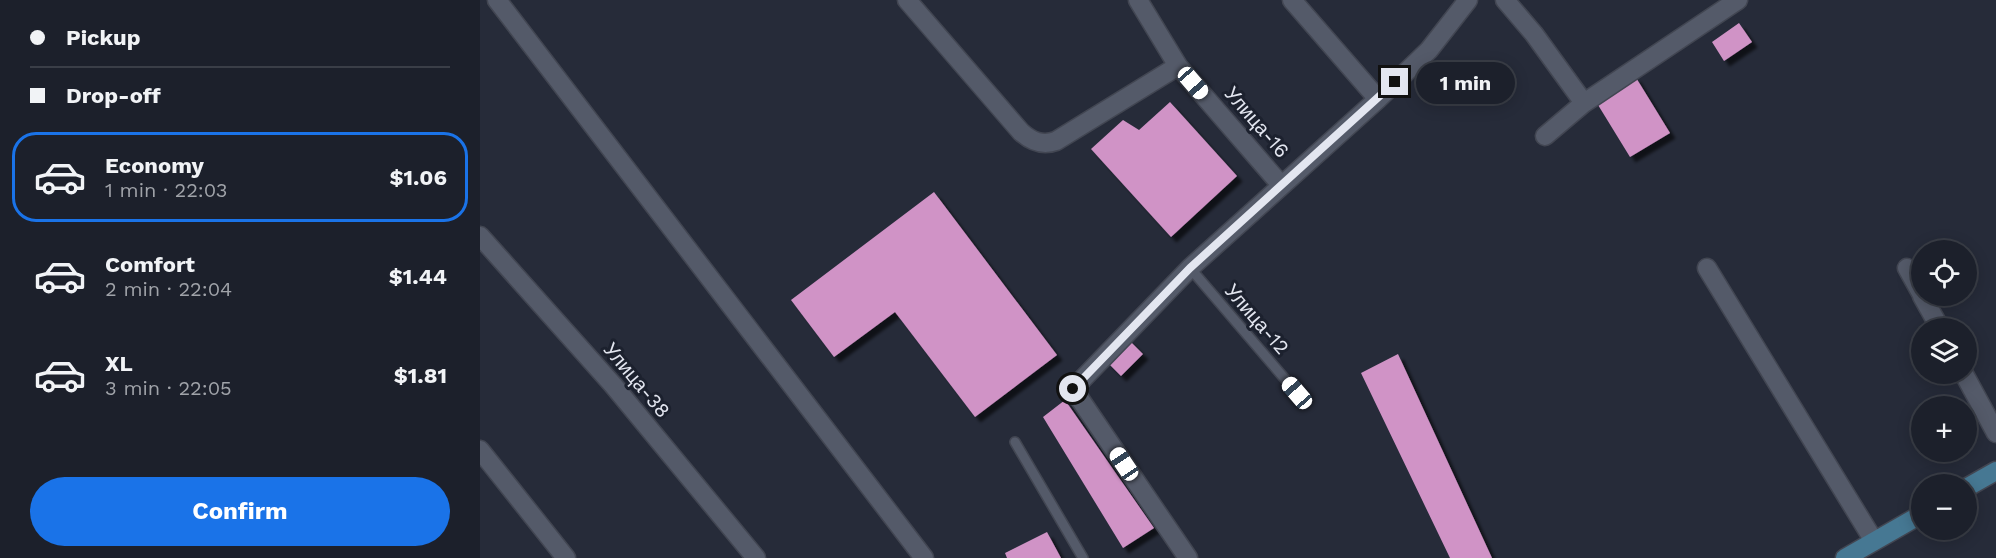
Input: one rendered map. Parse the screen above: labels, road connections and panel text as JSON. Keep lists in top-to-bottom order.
{
  "streets": {
    "street": ["Улица-16", "Улица-38"],
    "lane": ["Улица-12"]
  },
  "page": {
    "banner": ["Pickup", "Drop-off"],
    "bubble": "1 min",
    "list": [
      {
        "name": "Economy",
        "note": "1 min · 22:03",
        "value": "$1.06"
      },
      {
        "name": "Comfort",
        "note": "2 min · 22:04",
        "value": "$1.44"
      },
      {
        "name": "XL",
        "note": "3 min · 22:05",
        "value": "$1.81"
      }
    ],
    "map_buttons": ["+", "−"],
    "buttons": "Confirm"
  }
}
